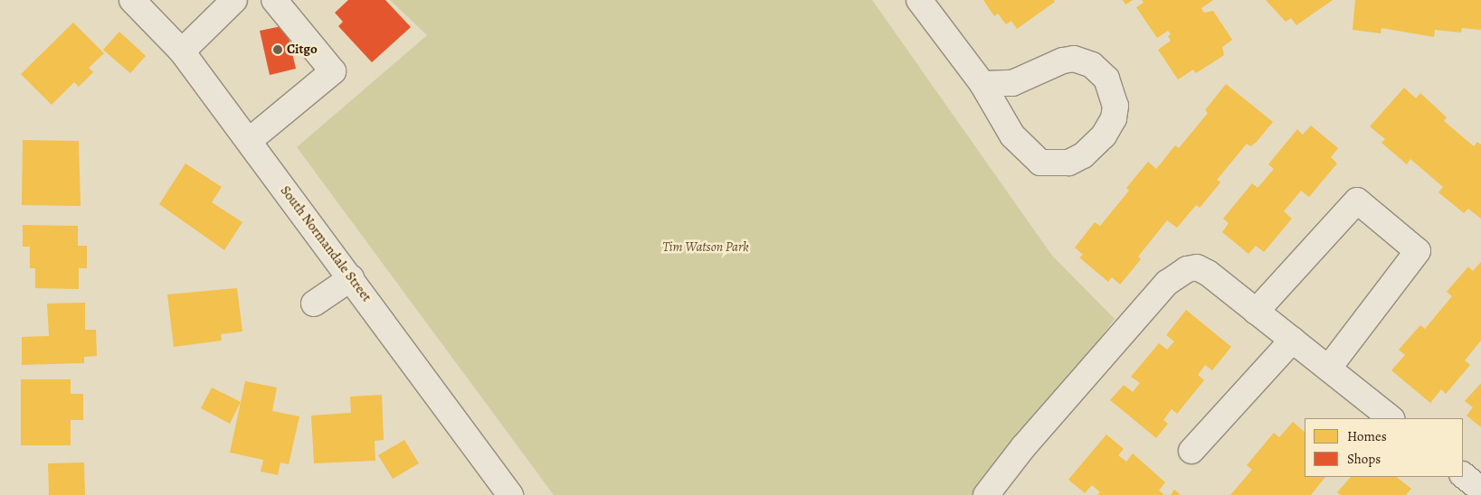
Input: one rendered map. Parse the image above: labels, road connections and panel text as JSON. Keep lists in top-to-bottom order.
{
  "streets": {
    "street": ["South Normandale Street"]
  },
  "parks": ["Tim Watson Park"],
  "places": ["Citgo"],
  "legend": ["Homes", "Shops"]
}
